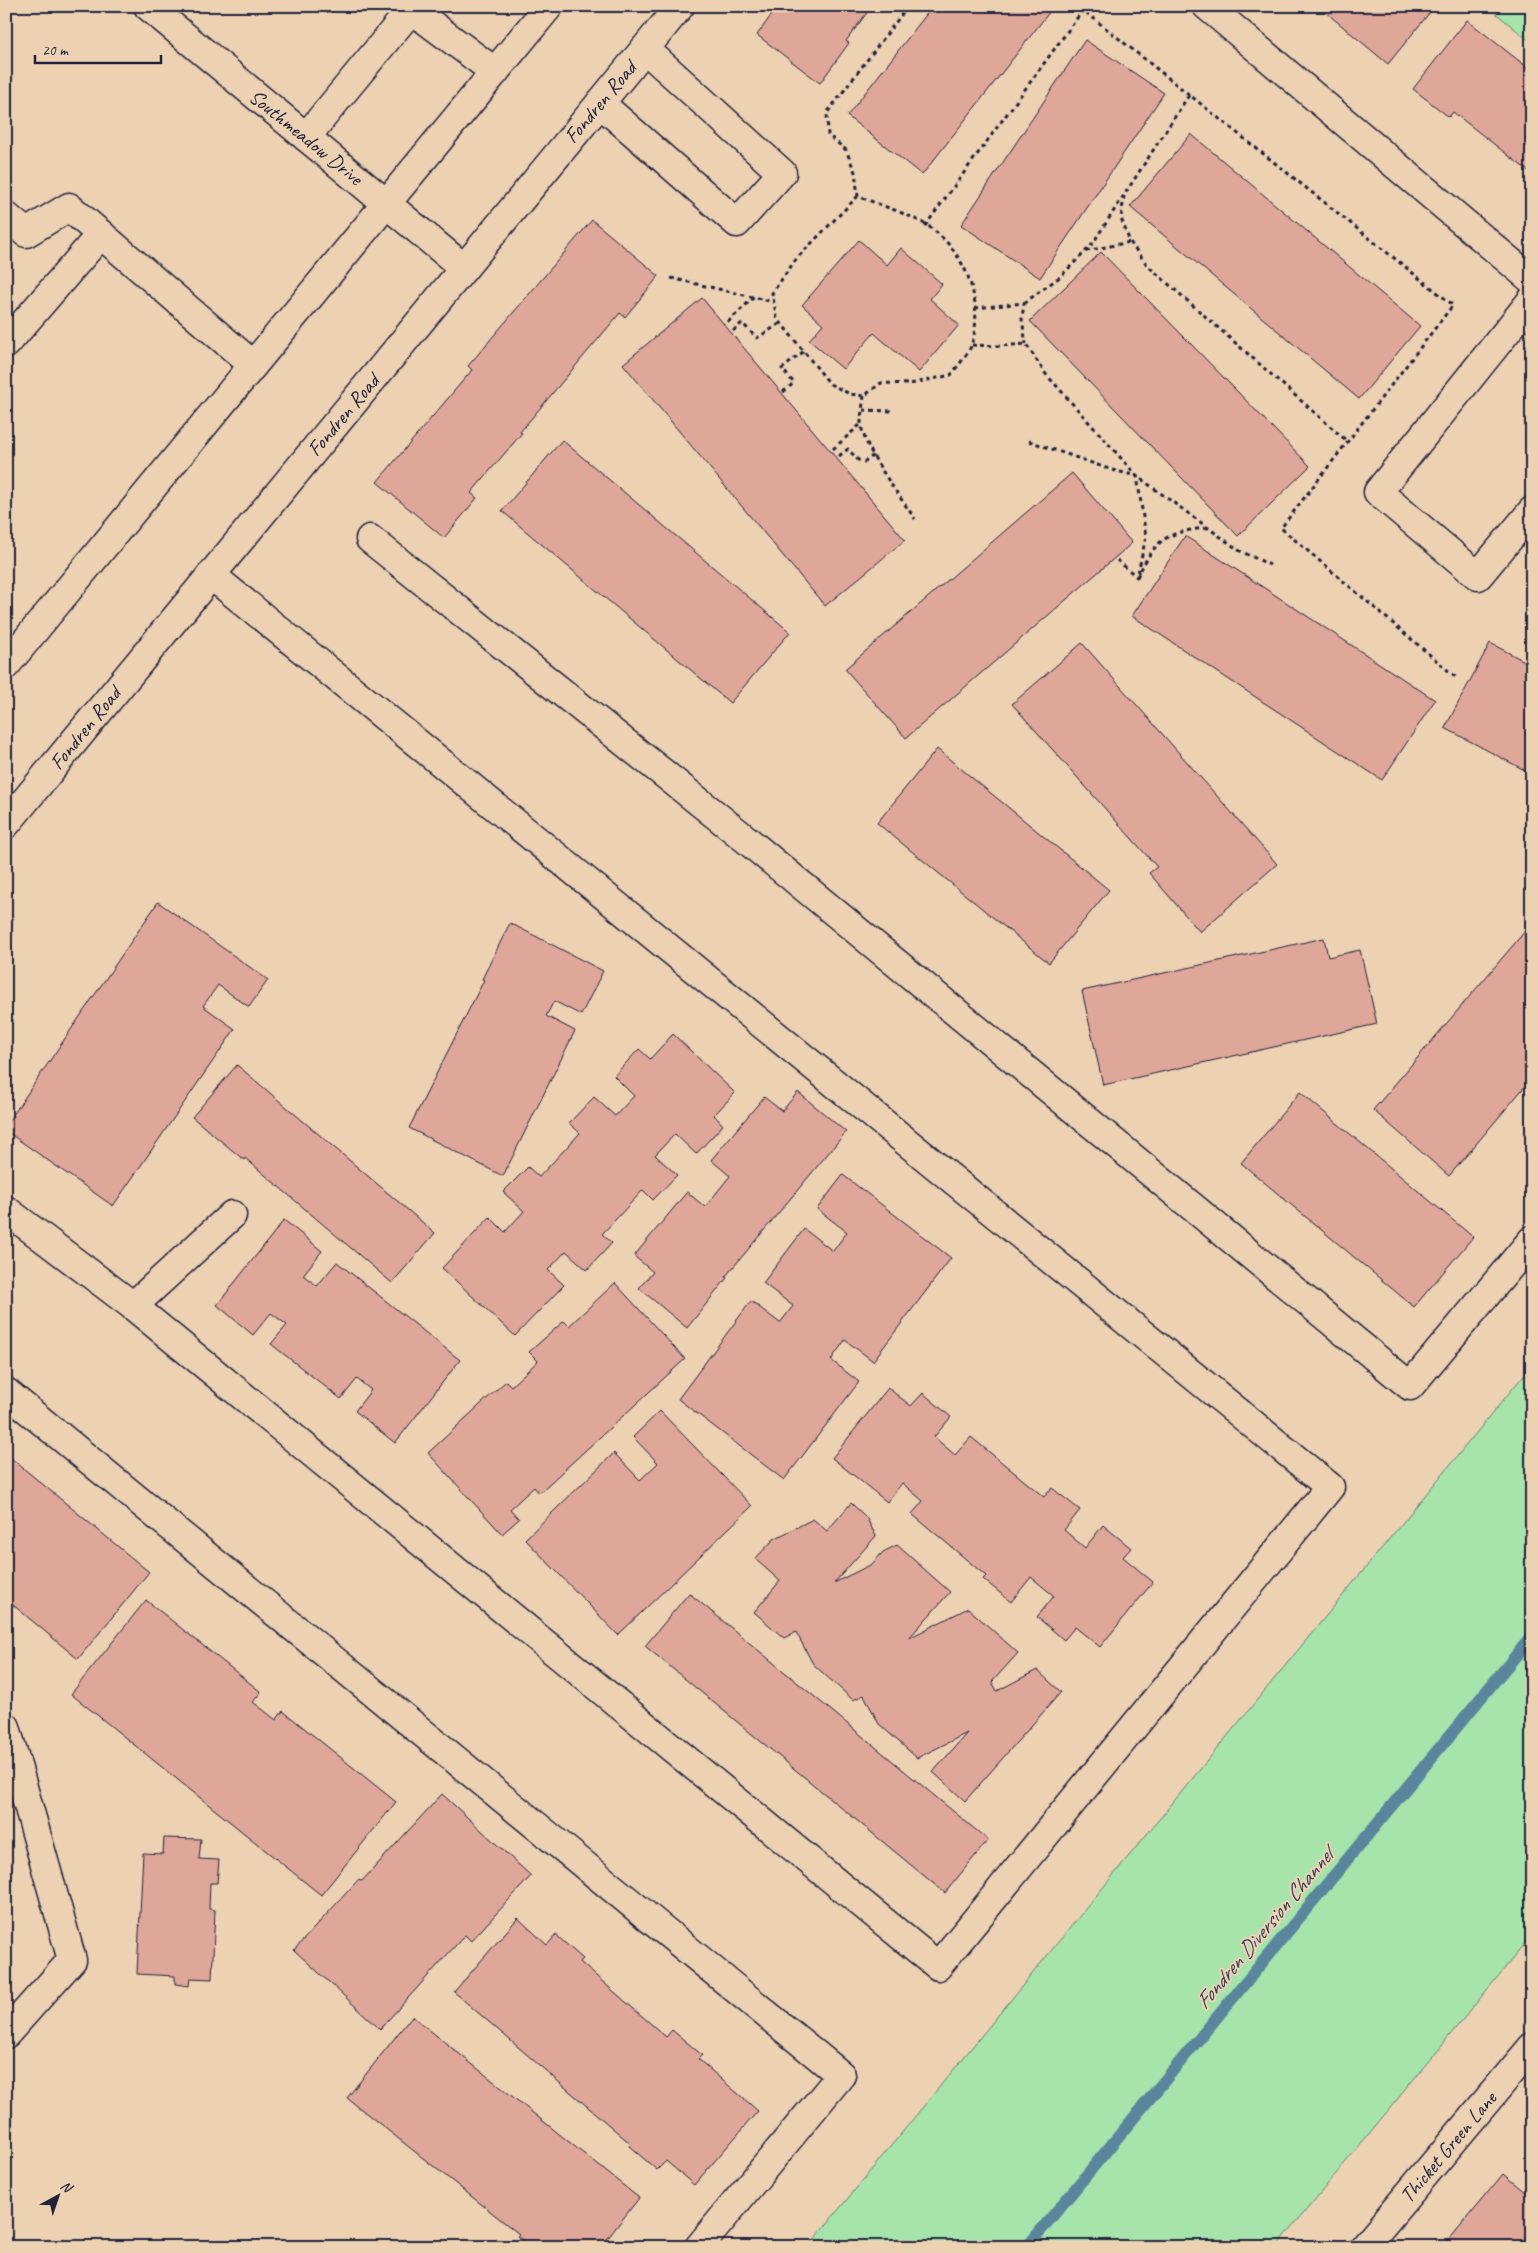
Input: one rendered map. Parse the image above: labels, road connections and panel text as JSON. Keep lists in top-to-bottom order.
{
  "streets": {
    "main road": ["Fondren Road", "Southmeadow Drive", "Thicket Green Lane"]
  },
  "crossings": [
    ["Fondren Road", "Southmeadow Drive"]
  ],
  "water": ["Fondren Diversion Channel"],
  "scale_bar": "20 m",
  "north": "top right"
}
